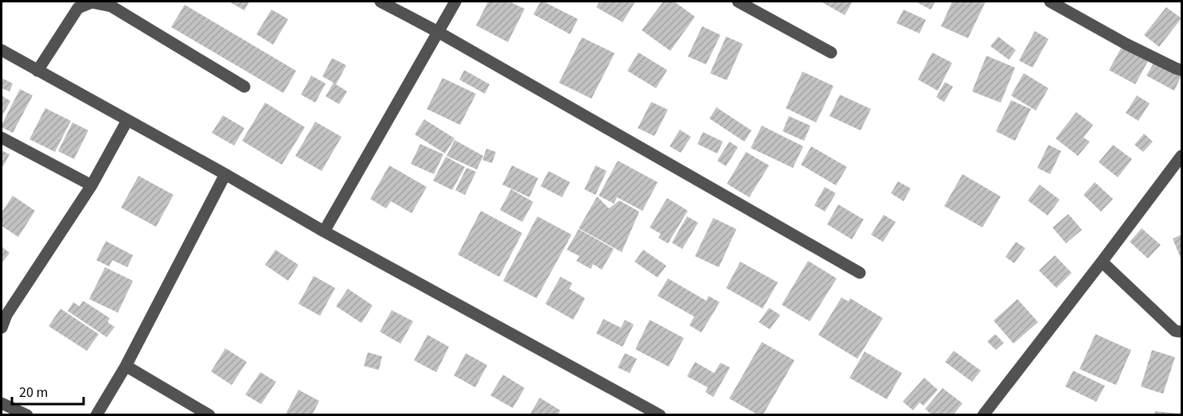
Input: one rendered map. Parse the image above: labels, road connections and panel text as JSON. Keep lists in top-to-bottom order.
{
  "scale_bar": "20 m"
}
